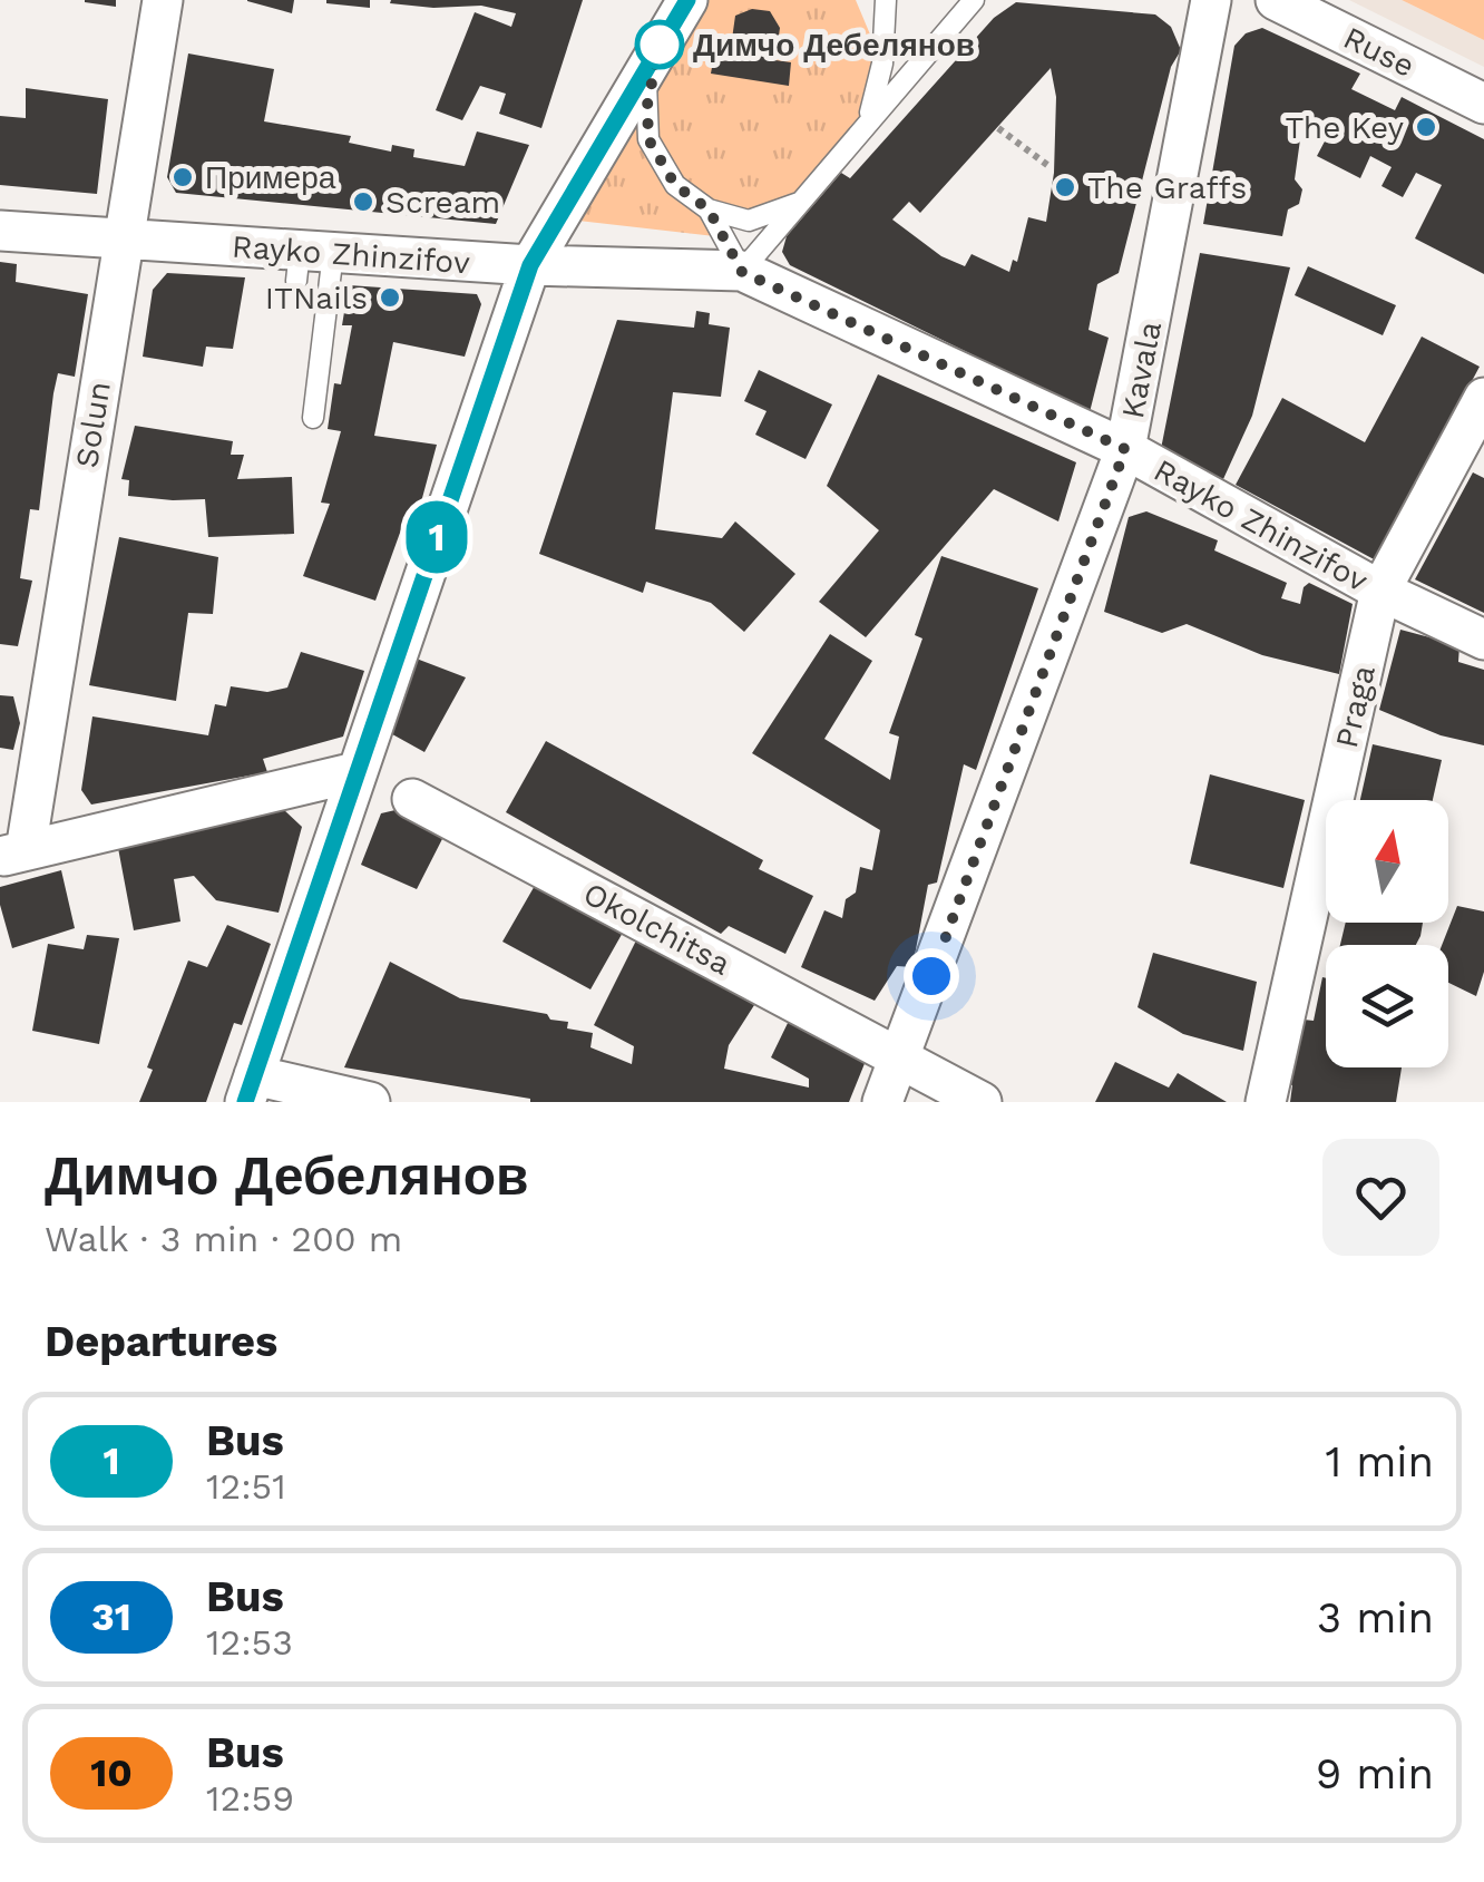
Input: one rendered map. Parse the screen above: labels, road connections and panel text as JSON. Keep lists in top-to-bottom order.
{
  "streets": {
    "street": [
      "Ruse",
      "Rayko Zhinzifov",
      "Kavala",
      "Solun",
      "Praga",
      "Okolchitsa"
    ]
  },
  "crossings": [
    ["Rayko Zhinzifov", "Kavala"],
    ["Rayko Zhinzifov", "Solun"],
    ["Rayko Zhinzifov", "Praga"],
    ["Kavala", "Okolchitsa"]
  ],
  "places": [
    "Димчо Дебелянов",
    "The Key",
    "Примера",
    "The Graffs",
    "Scream",
    "ITNails"
  ],
  "lines": ["bus line 1"],
  "north": "top",
  "page": {
    "on_map": "1",
    "heading": [
      ["Димчо Дебелянов", "Walk · 3 min · 200 m"],
      "Departures"
    ],
    "list": [
      {
        "mark": "1",
        "name": "Bus",
        "note": "12:51",
        "value": "1 min"
      },
      {
        "mark": "31",
        "name": "Bus",
        "note": "12:53",
        "value": "3 min"
      },
      {
        "mark": "10",
        "name": "Bus",
        "note": "12:59",
        "value": "9 min"
      }
    ]
  }
}
